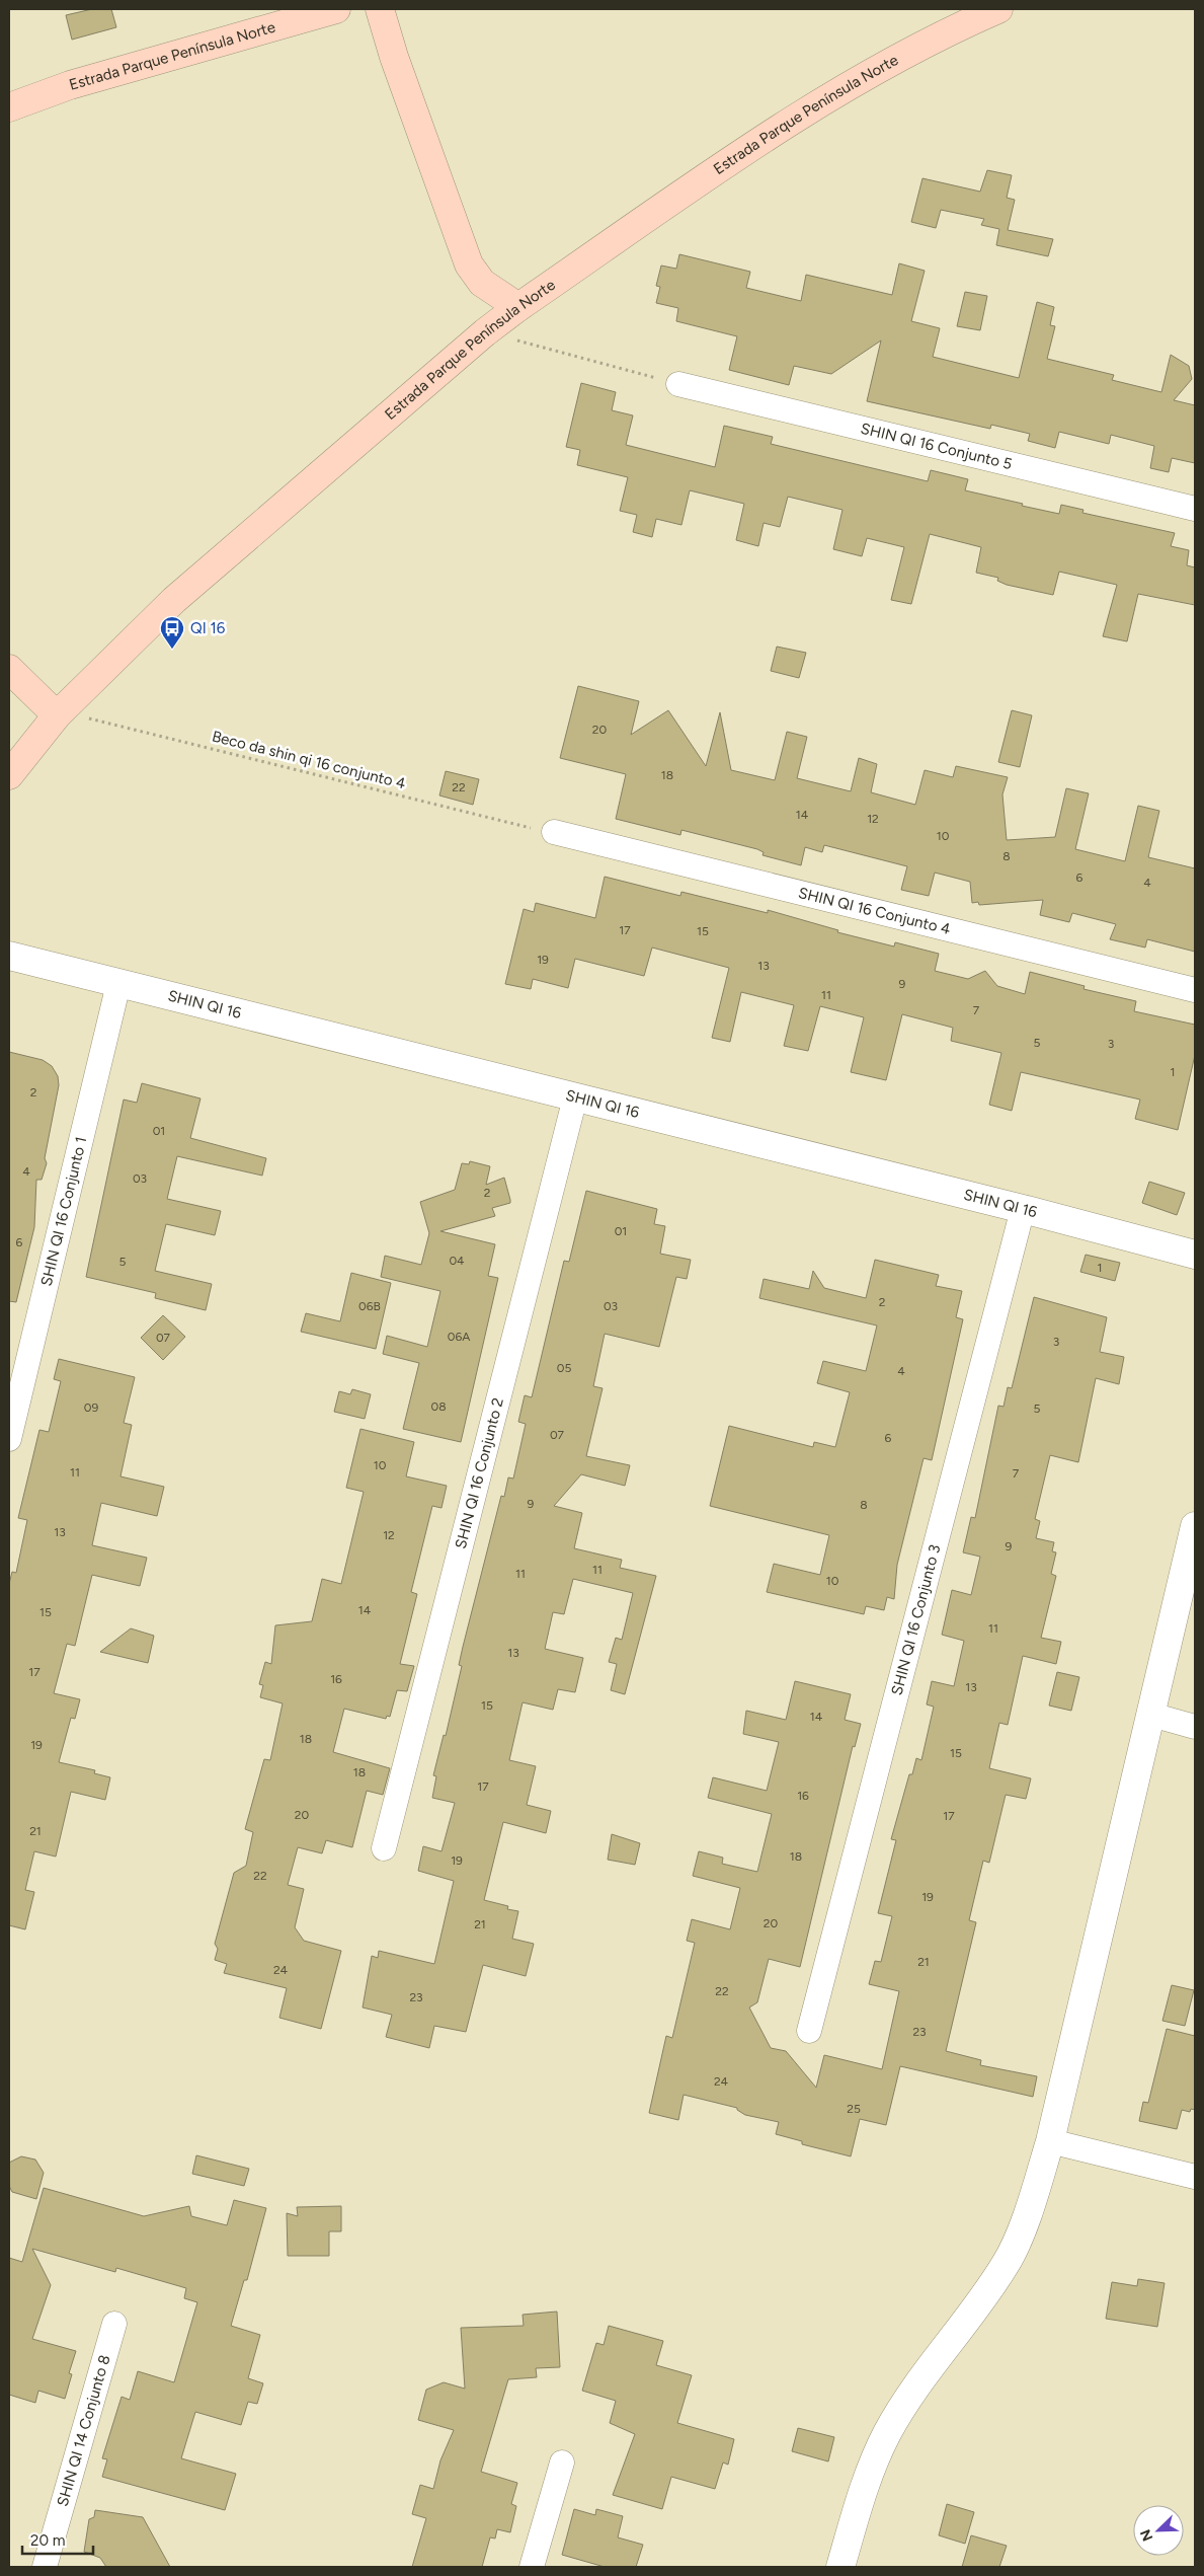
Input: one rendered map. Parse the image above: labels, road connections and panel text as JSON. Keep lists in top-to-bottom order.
{
  "streets": {
    "main road": ["Estrada Parque Península Norte"],
    "street": [
      "SHIN QI 16 Conjunto 5",
      "SHIN QI 16 Conjunto 4",
      "SHIN QI 16",
      "SHIN QI 16 Conjunto 1",
      "SHIN QI 16 Conjunto 2",
      "SHIN QI 16 Conjunto 3",
      "SHIN QI 14 Conjunto 8"
    ],
    "path": ["Beco da shin qi 16 conjunto 4"]
  },
  "crossings": [
    ["Estrada Parque Península Norte", "Beco da shin qi 16 conjunto 4"],
    ["Beco da shin qi 16 conjunto 4", "SHIN QI 16 Conjunto 4"],
    ["SHIN QI 16", "SHIN QI 16 Conjunto 1"],
    ["SHIN QI 16", "SHIN QI 16 Conjunto 2"],
    ["SHIN QI 16", "SHIN QI 16 Conjunto 3"]
  ],
  "places": {
    "bus stop": ["QI 16"]
  },
  "house_numbers": [
    "20",
    "18",
    "22",
    "14",
    "12",
    "10",
    "8",
    "6",
    "4",
    "17",
    "15",
    "19",
    "13",
    "9",
    "11",
    "7",
    "5",
    "3",
    "1",
    "2",
    "01",
    "4",
    "03",
    "2",
    "01",
    "6",
    "04",
    "5",
    "1",
    "2",
    "06B",
    "03",
    "06A",
    "07",
    "3",
    "05",
    "4",
    "08",
    "09",
    "5",
    "07",
    "6",
    "10",
    "11",
    "7",
    "9",
    "8",
    "13",
    "12",
    "9",
    "11",
    "11",
    "10",
    "14",
    "15",
    "11",
    "13",
    "17",
    "16",
    "13",
    "15",
    "14",
    "18",
    "19",
    "15",
    "18",
    "17",
    "16",
    "20",
    "17",
    "21",
    "18",
    "19",
    "22",
    "19",
    "20",
    "21",
    "21",
    "24",
    "22",
    "23",
    "23",
    "24",
    "25"
  ],
  "scale_bar": "20 m",
  "north": "bottom left"
}
